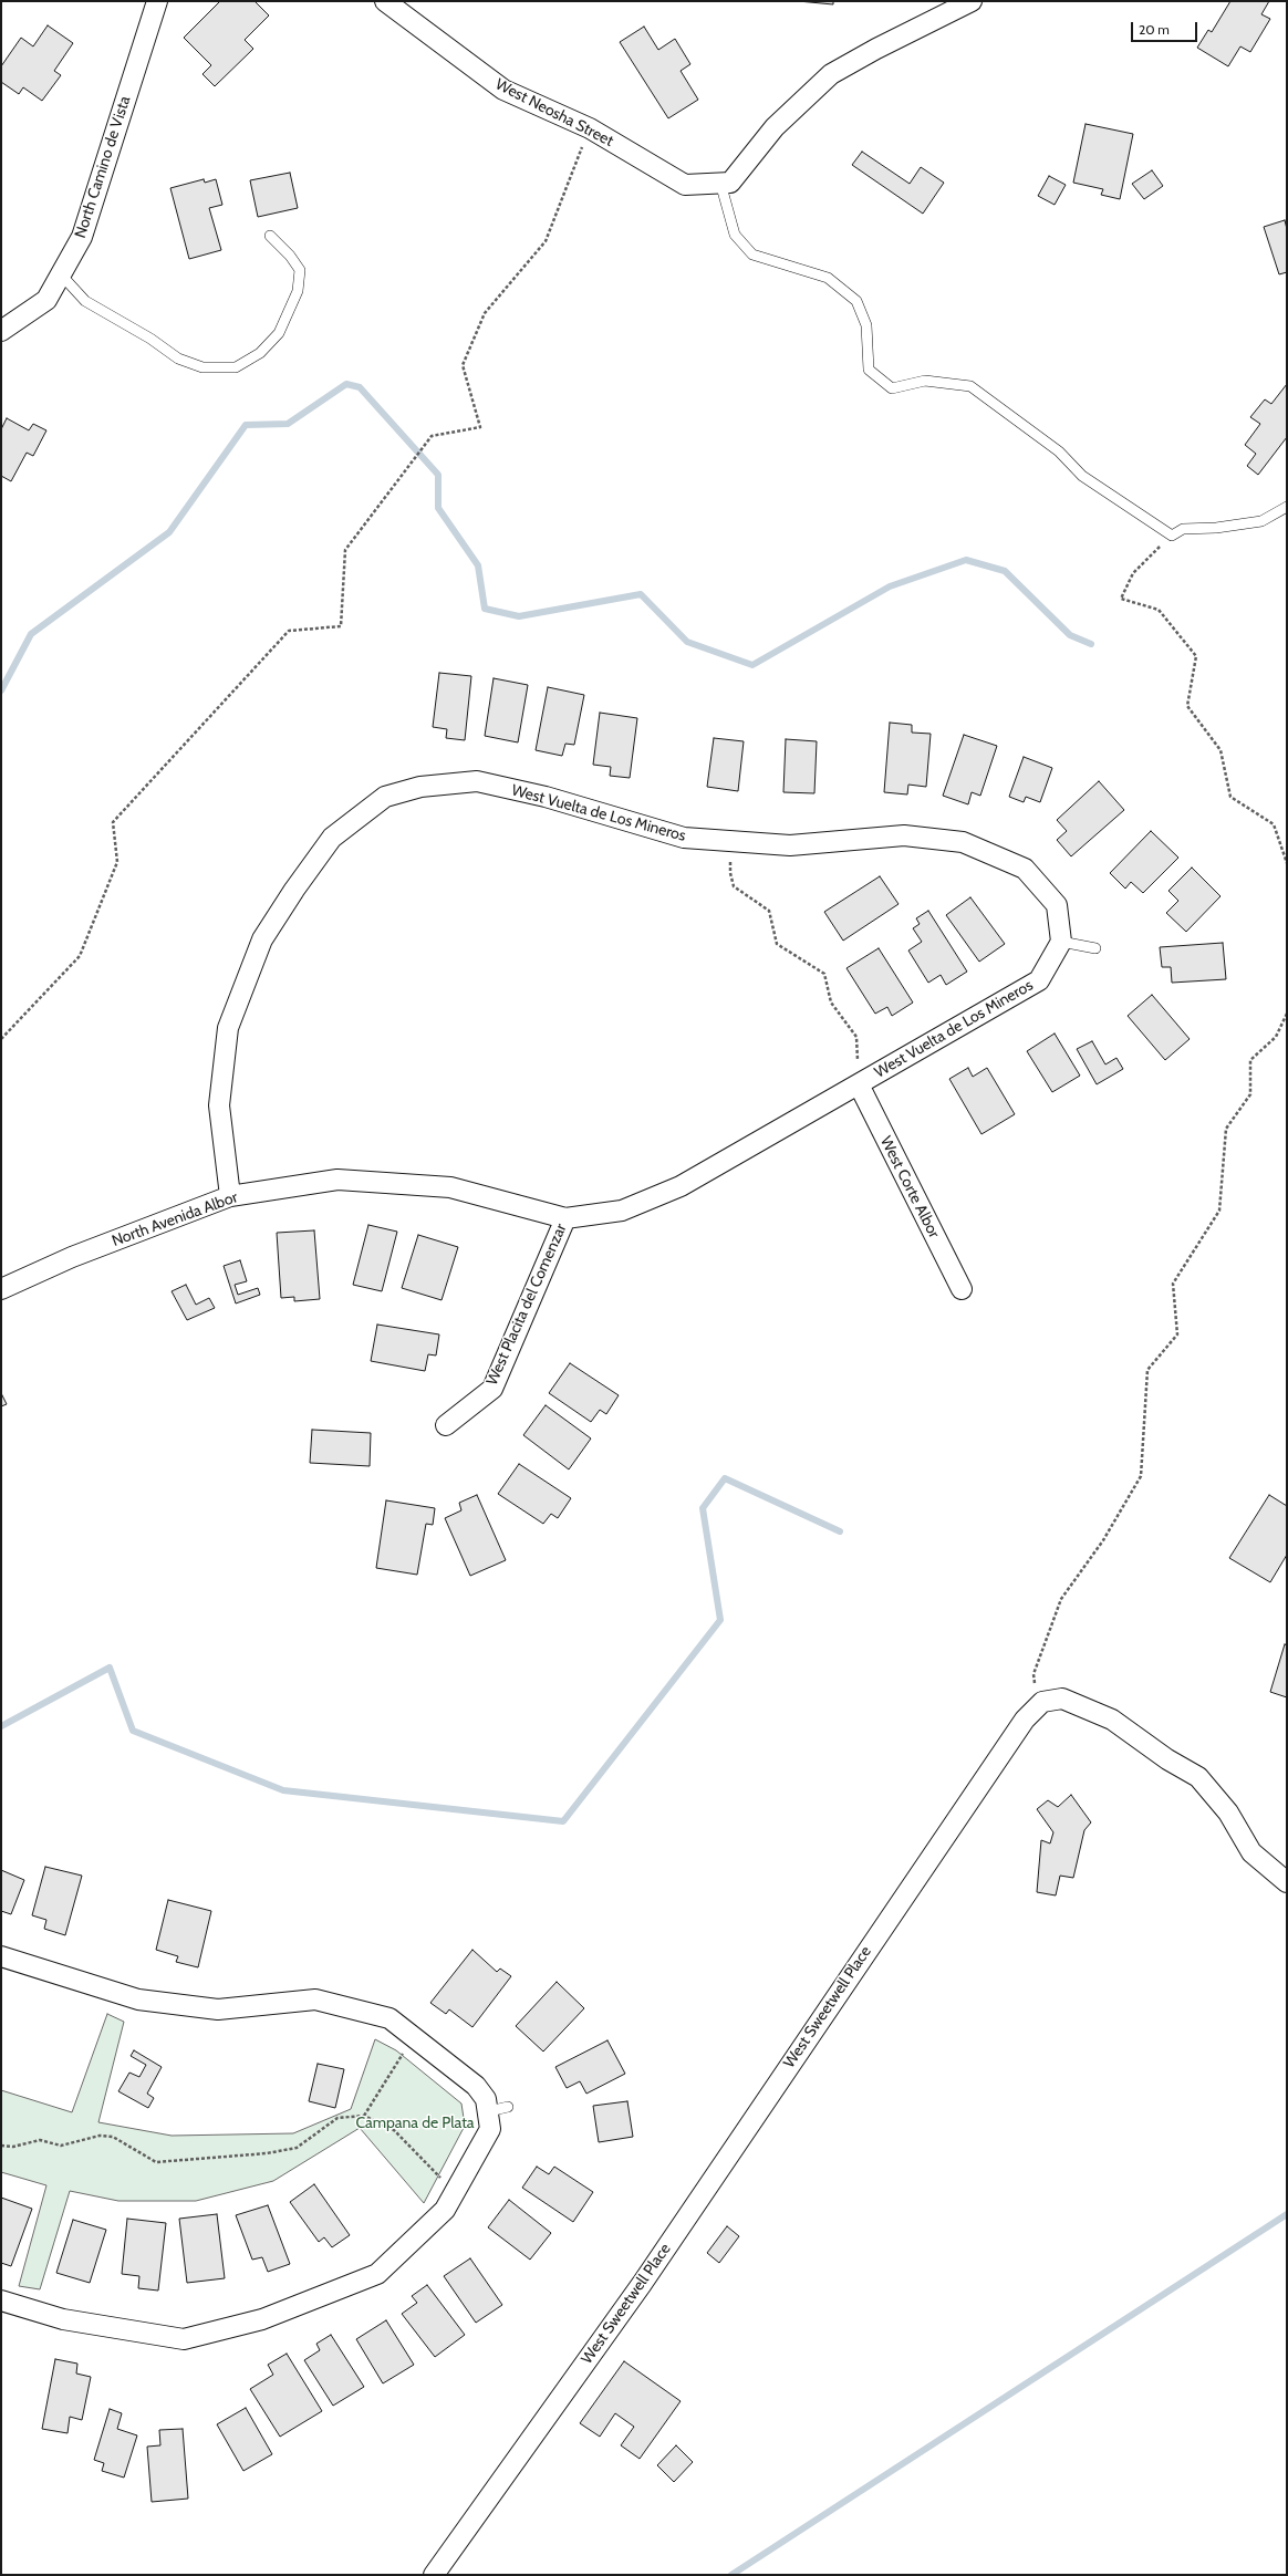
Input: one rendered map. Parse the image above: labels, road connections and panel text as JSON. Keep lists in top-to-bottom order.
{
  "streets": {
    "street": [
      "West Neosha Street",
      "North Camino de Vista",
      "West Vuelta de Los Mineros",
      "West Corte Albor",
      "North Avenida Albor",
      "West Placita del Comenzar",
      "West Sweetwell Place"
    ]
  },
  "crossings": [
    ["West Vuelta de Los Mineros", "West Corte Albor"],
    ["West Vuelta de Los Mineros", "North Avenida Albor"],
    ["West Vuelta de Los Mineros", "West Placita del Comenzar"],
    ["North Avenida Albor", "West Placita del Comenzar"]
  ],
  "parks": ["Campana de Plata"],
  "scale_bar": "20 m"
}
